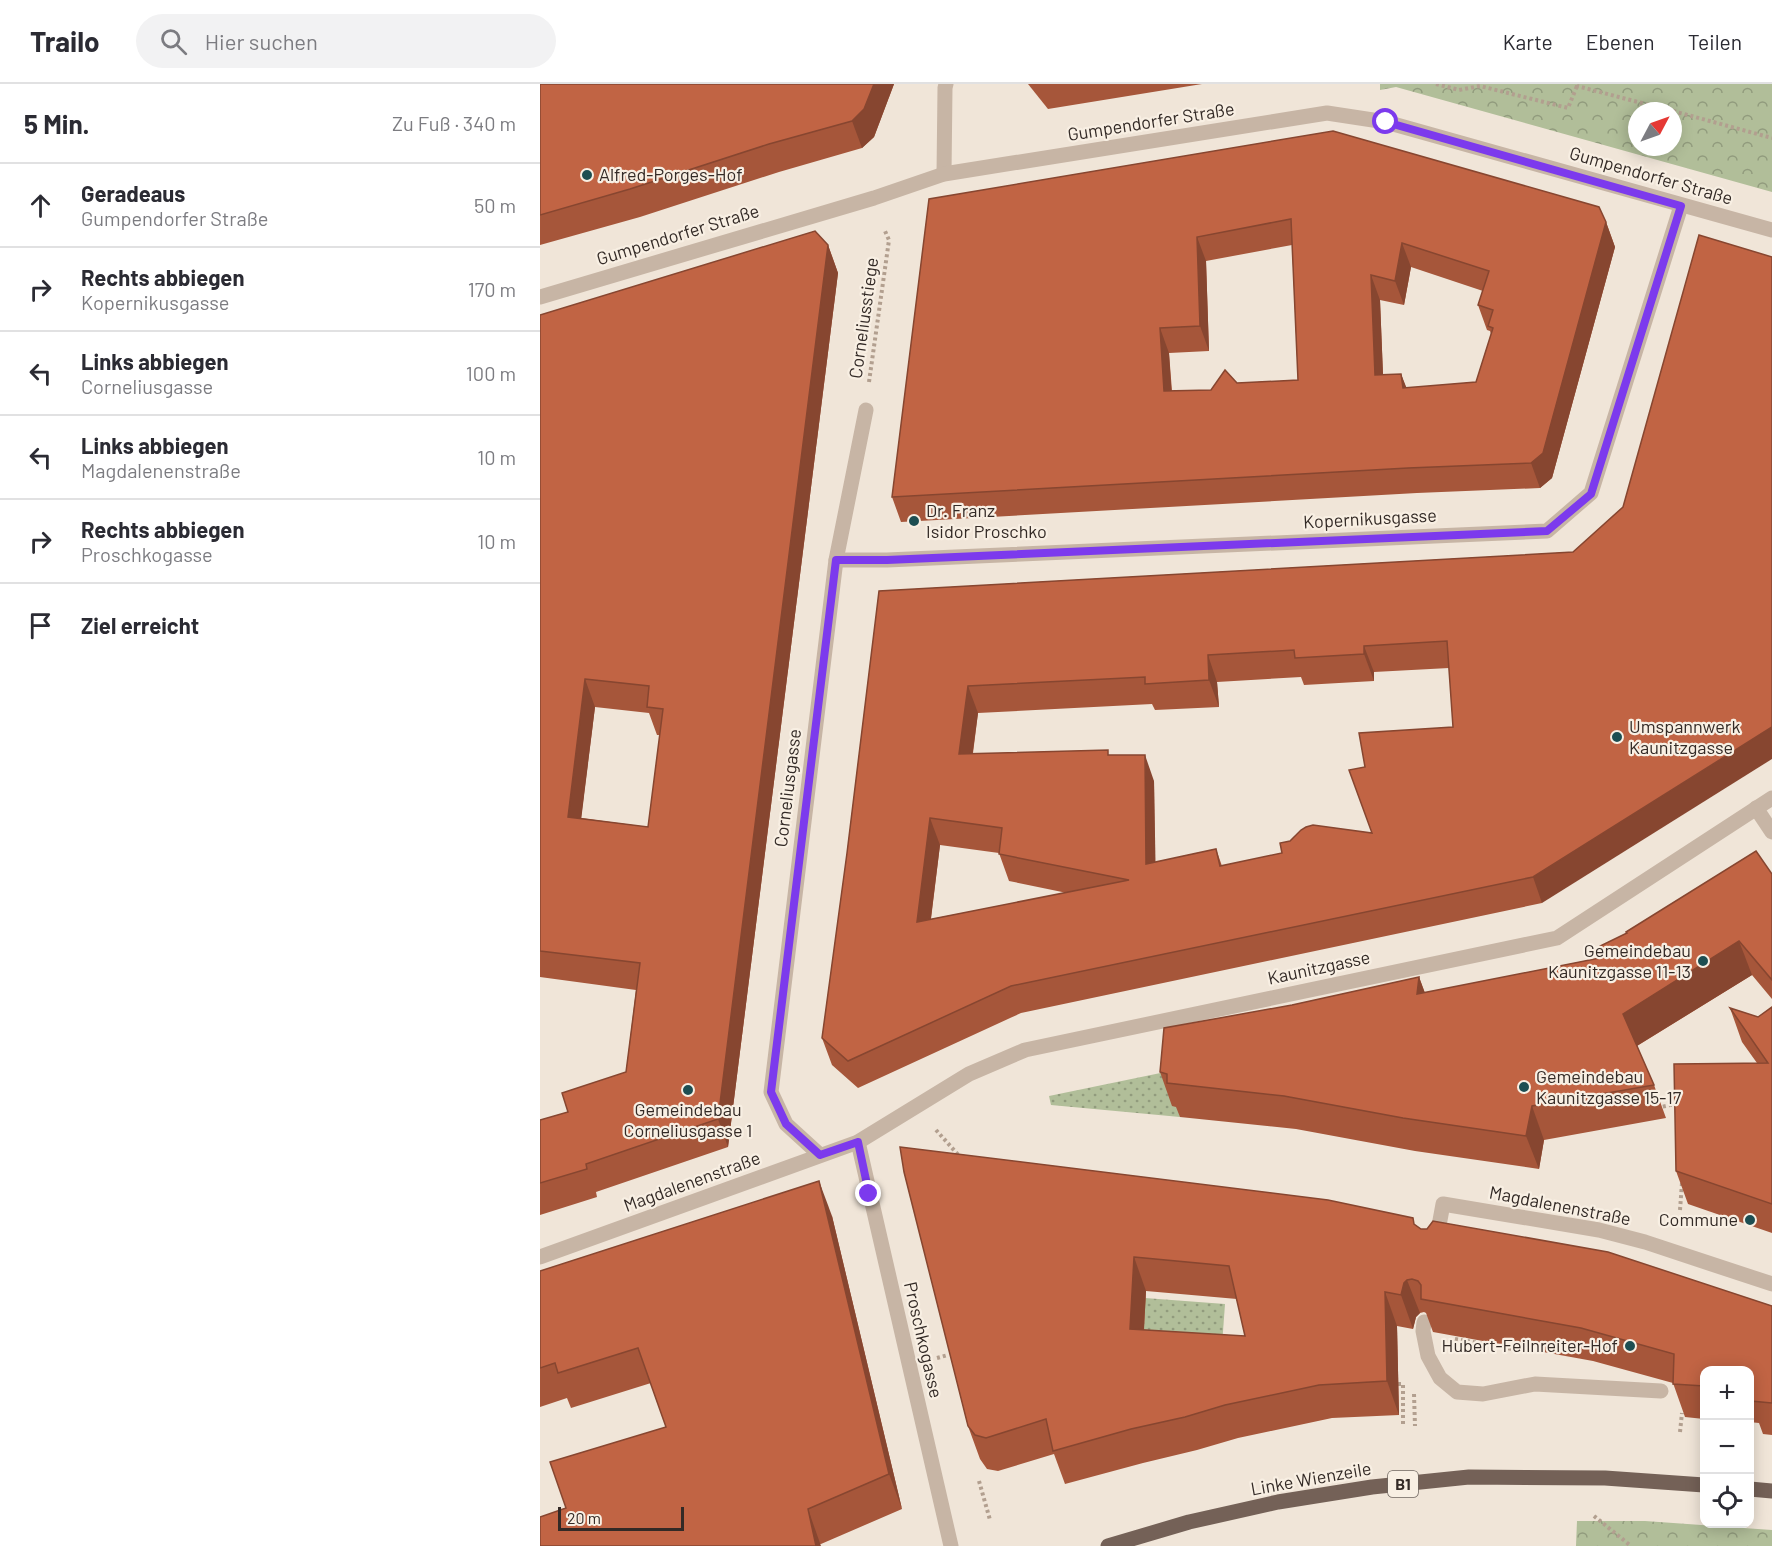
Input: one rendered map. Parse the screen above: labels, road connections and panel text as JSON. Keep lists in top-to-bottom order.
{
  "streets": {
    "main road": ["Linke Wienzeile", "B1"],
    "street": [
      "Gumpendorfer Straße",
      "Kopernikusgasse",
      "Corneliusgasse",
      "Kaunitzgasse",
      "Magdalenenstraße",
      "Proschkogasse"
    ],
    "path": ["Corneliusstiege"]
  },
  "crossings": [
    ["Gumpendorfer Straße", "Kopernikusgasse"],
    ["Corneliusstiege", "Corneliusgasse"],
    ["Kopernikusgasse", "Corneliusgasse"],
    ["Corneliusgasse", "Magdalenenstraße"],
    ["Kaunitzgasse", "Magdalenenstraße"],
    ["Kaunitzgasse", "Proschkogasse"],
    ["Magdalenenstraße", "Proschkogasse"]
  ],
  "places": [
    "Alfred-Porges-Hof",
    "Dr. Franz Isidor Proschko",
    "Umspannwerk Kaunitzgasse",
    "Gemeindebau Kaunitzgasse 11-13",
    "Gemeindebau Kaunitzgasse 15-17",
    "Gemeindebau Corneliusgasse 1",
    "Commune",
    "Hubert-Feilnreiter-Hof"
  ],
  "scale_bar": "20 m",
  "north": "top right",
  "page": {
    "header": "Trailo",
    "search": "Hier suchen",
    "nav": ["Karte", "Ebenen", "Teilen"],
    "heading": ["5 Min.", "Zu Fuß · 340 m"],
    "list": [
      ["Geradeaus", "Gumpendorfer Straße", "50 m"],
      ["Rechts abbiegen", "Kopernikusgasse", "170 m"],
      ["Links abbiegen", "Corneliusgasse", "100 m"],
      ["Links abbiegen", "Magdalenenstraße", "10 m"],
      ["Rechts abbiegen", "Proschkogasse", "10 m"],
      "Ziel erreicht"
    ],
    "map_buttons": ["+", "−"],
    "scale": "20 m"
  }
}
